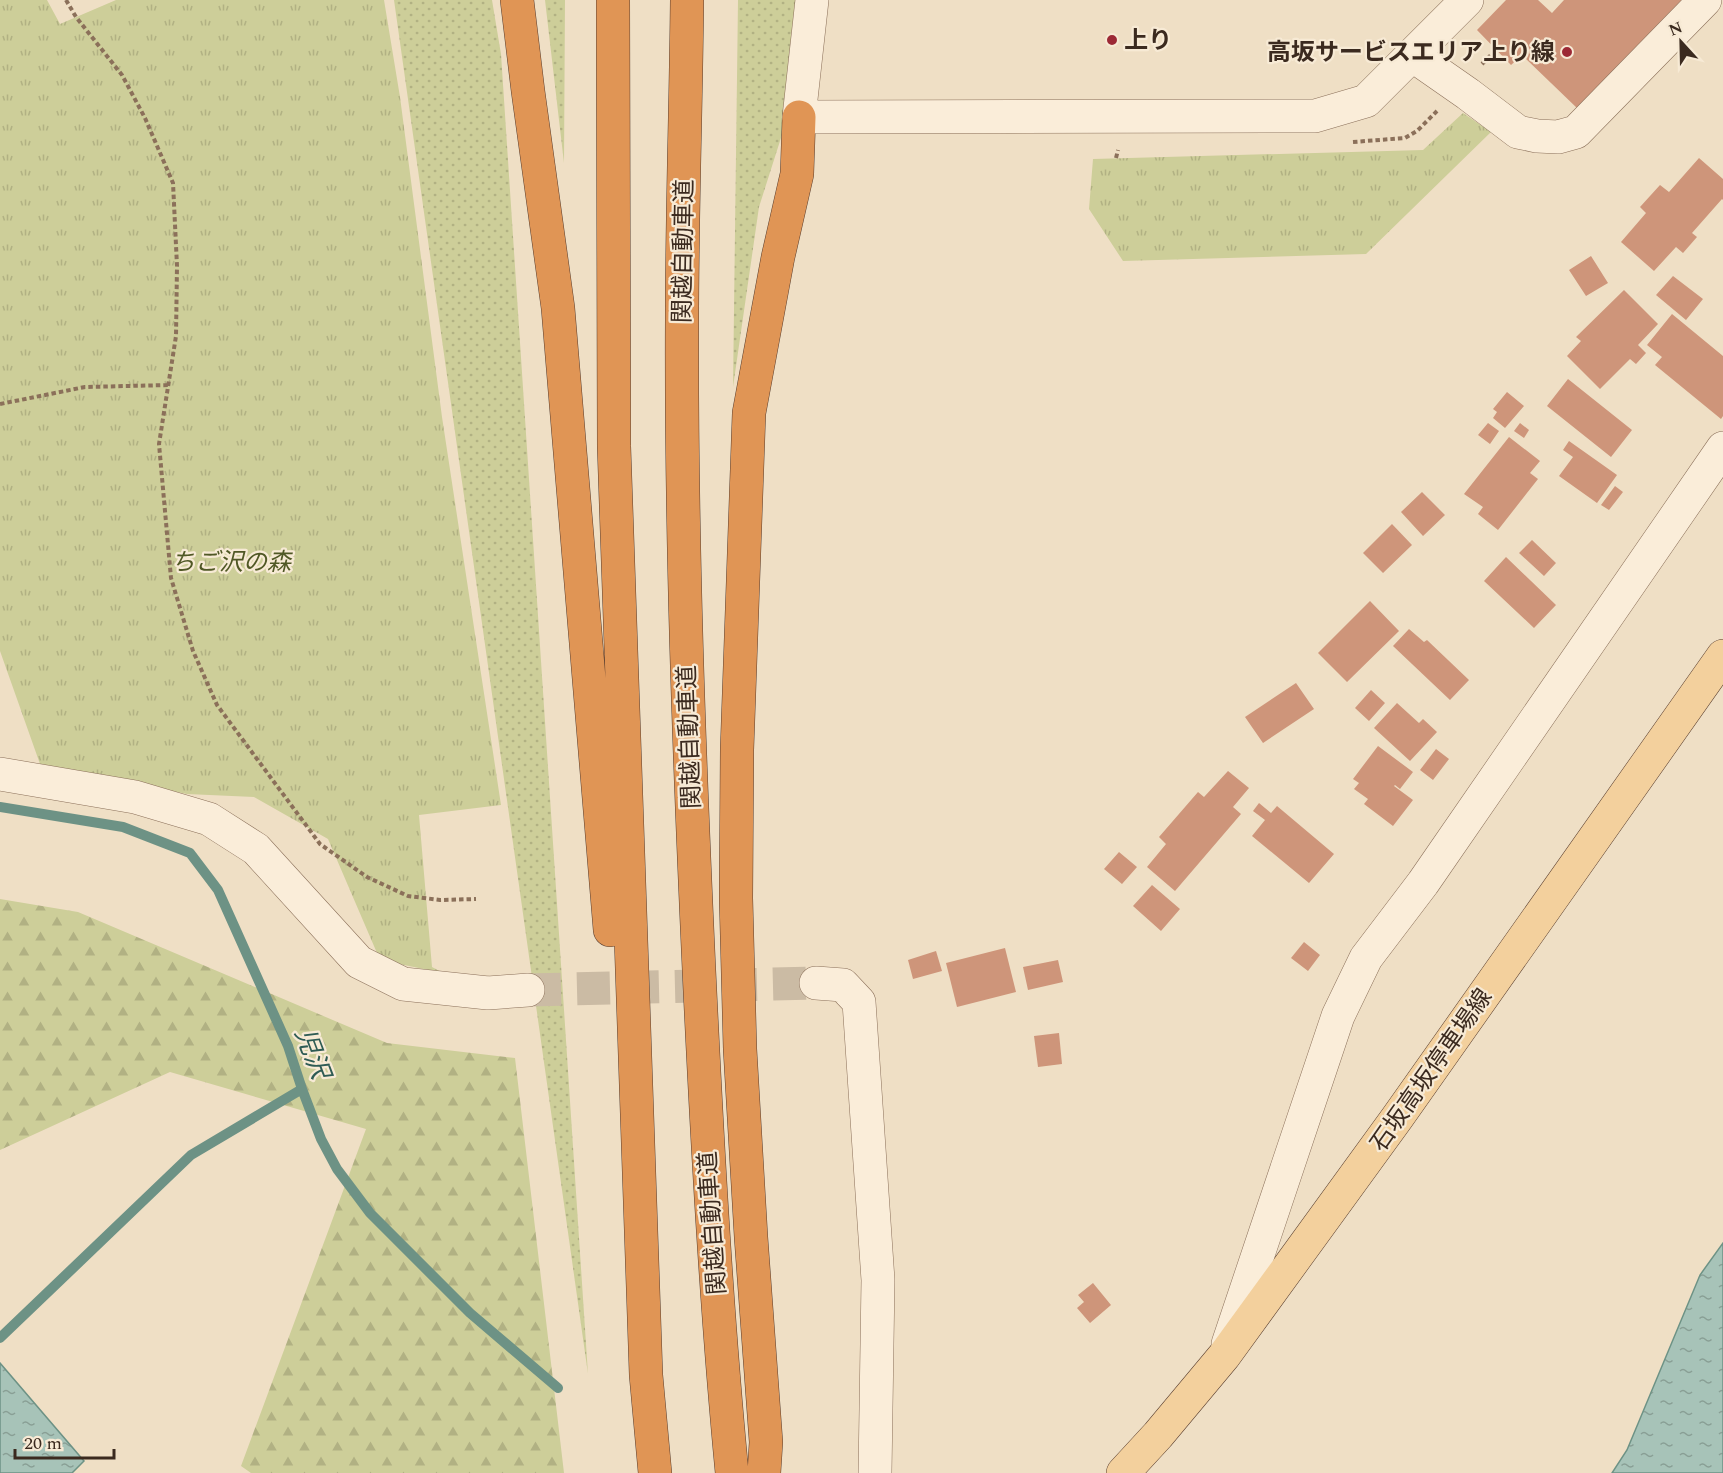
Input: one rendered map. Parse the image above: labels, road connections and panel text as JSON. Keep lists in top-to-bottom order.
{
  "streets": {
    "highway": ["関越自動車道"],
    "main road": ["石坂高坂停車場線"]
  },
  "water": ["児沢"],
  "parks": ["ちご沢の森"],
  "places": ["上り", "高坂サービスエリア上り線"],
  "scale_bar": "20 m",
  "north": "top"
}
